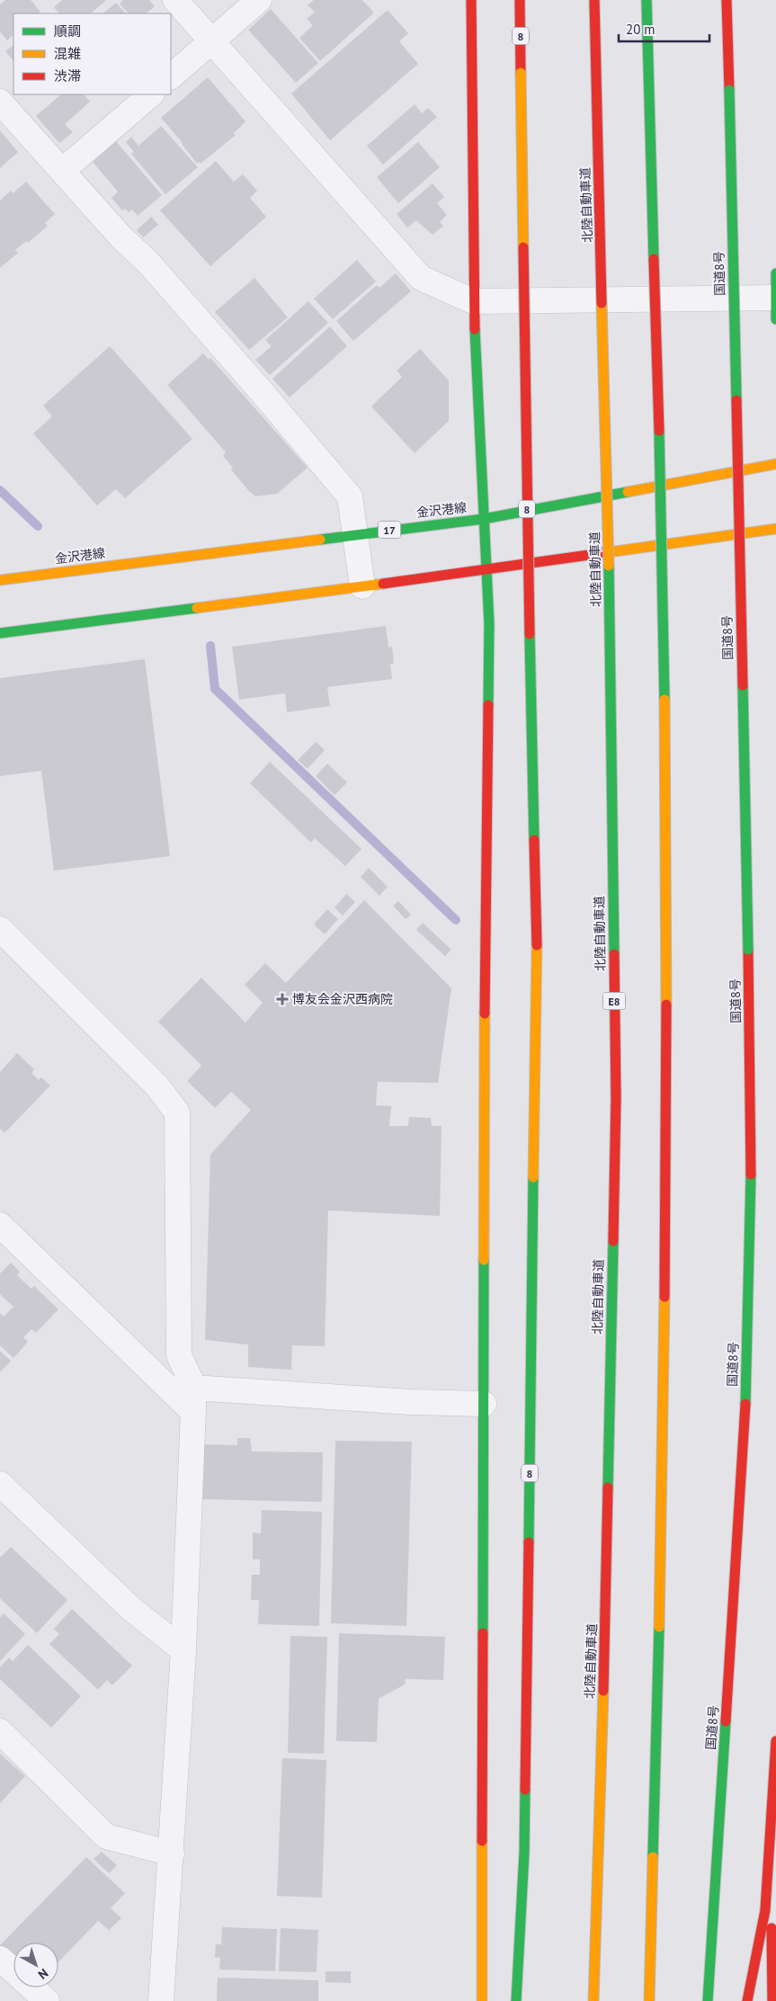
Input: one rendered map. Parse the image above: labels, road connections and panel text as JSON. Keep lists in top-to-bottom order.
{
  "streets": {
    "main road": [
      "8",
      "北陸自動車道",
      "国道8号",
      "金沢港線",
      "17",
      "E8"
    ]
  },
  "places": {
    "health": ["博友会金沢西病院"]
  },
  "legend": ["順調", "混雑", "渋滞"],
  "scale_bar": "20 m",
  "north": "bottom right"
}
